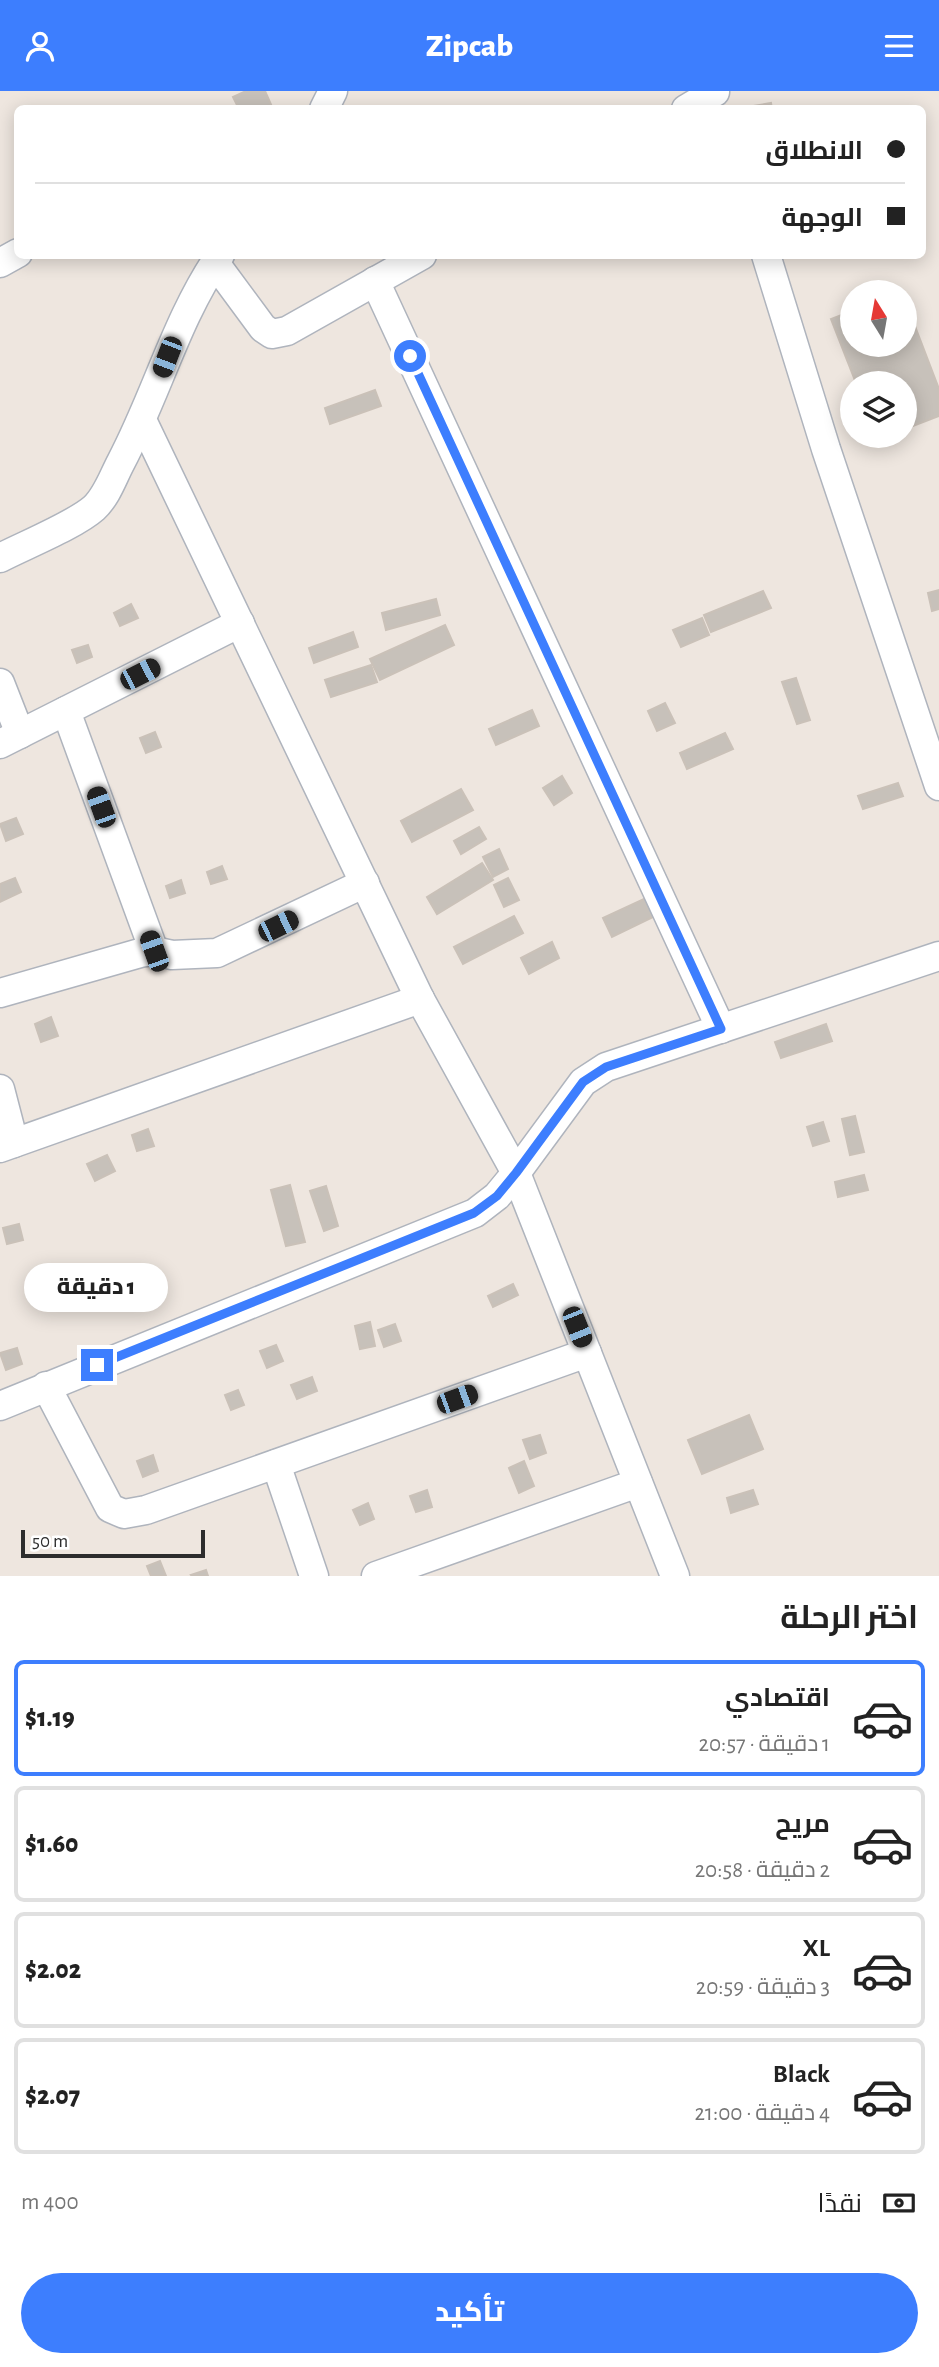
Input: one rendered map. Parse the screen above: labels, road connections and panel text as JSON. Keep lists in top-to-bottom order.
{
  "scale_bar": "50 m",
  "north": "top",
  "page": {
    "header": "Zipcab",
    "banner": ["الانطلاق", "الوجهة"],
    "bubble": "1 دقيقة",
    "scale": "50 m",
    "heading": "اختر الرحلة",
    "list": [
      {
        "name": "اقتصادي",
        "note": "1 دقيقة · 20:57",
        "value": "$1.19"
      },
      {
        "name": "مريح",
        "note": "2 دقيقة · 20:58",
        "value": "$1.60"
      },
      {
        "name": "XL",
        "note": "3 دقيقة · 20:59",
        "value": "$2.02"
      },
      {
        "name": "Black",
        "note": "4 دقيقة · 21:00",
        "value": "$2.07"
      }
    ],
    "pay": ["نقدًا", "400 m"],
    "buttons": "تأكيد"
  }
}
